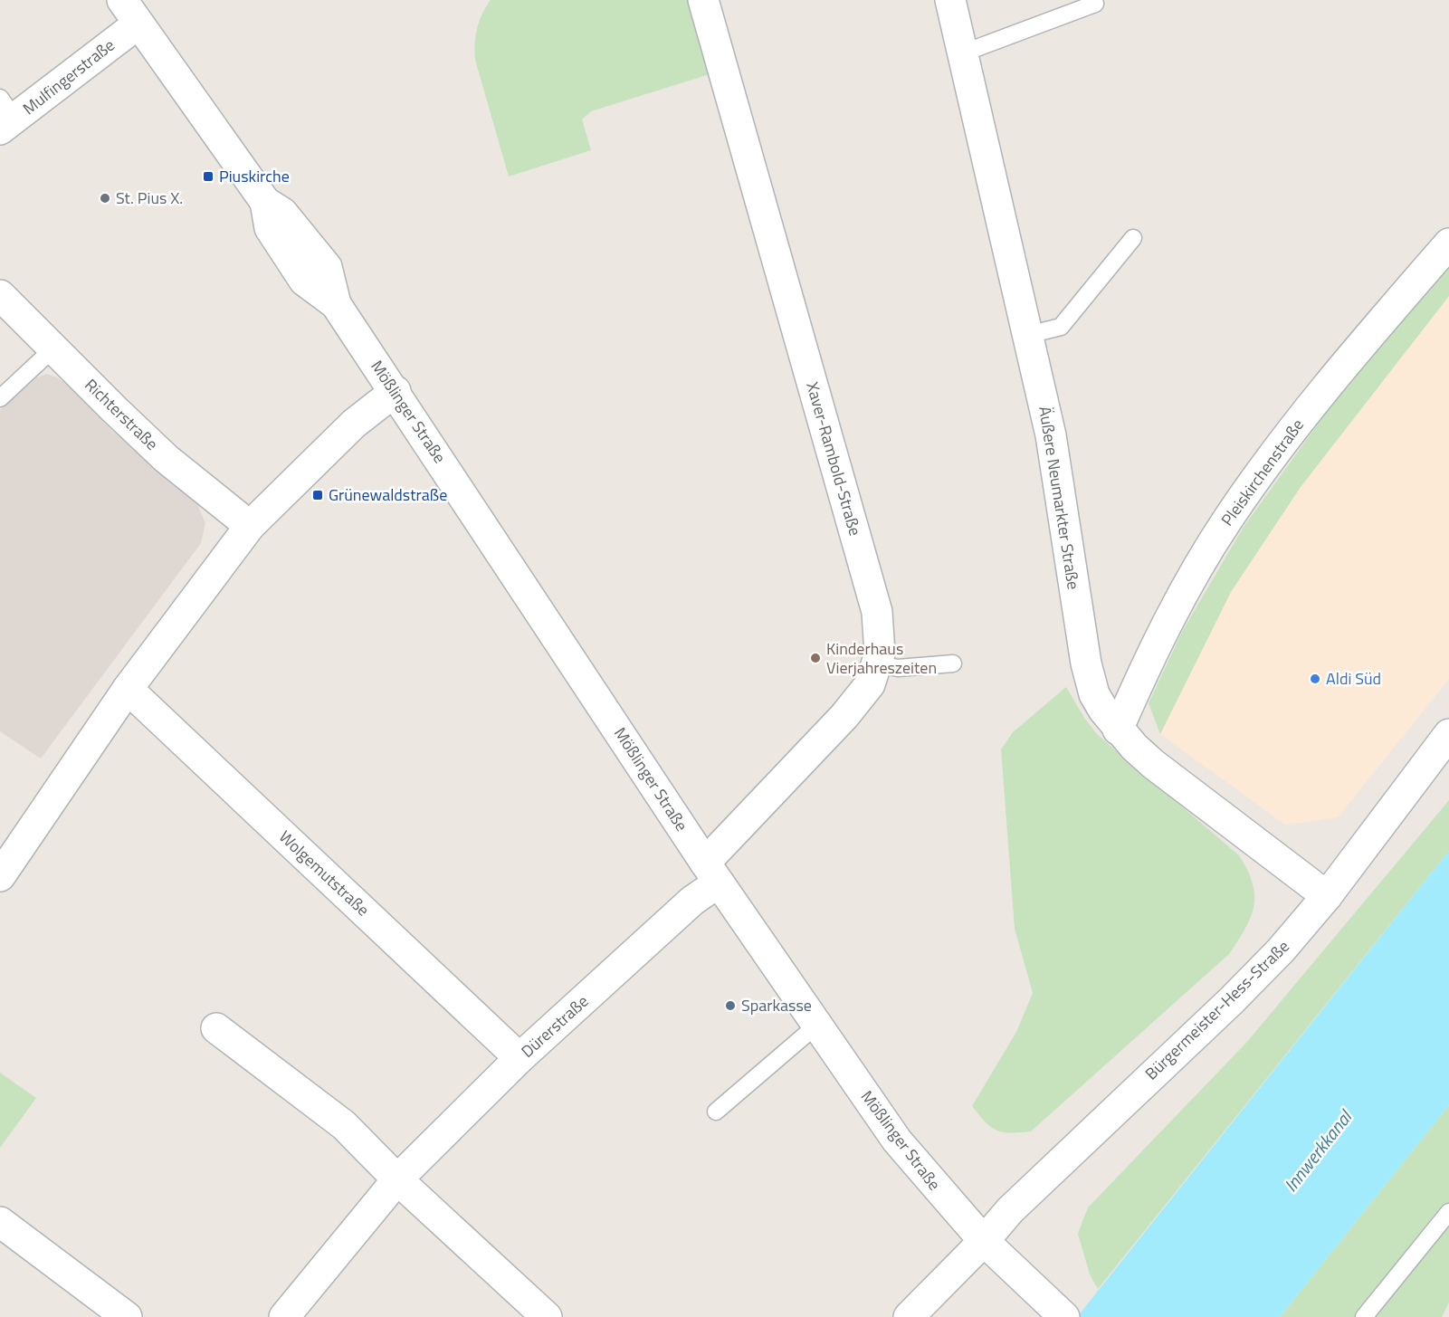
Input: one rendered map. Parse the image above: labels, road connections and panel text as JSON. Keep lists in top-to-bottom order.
{
  "streets": {
    "street": [
      "Mulfingerstraße",
      "Mößlinger Straße",
      "Richterstraße",
      "Xaver-Rambold-Straße",
      "Pleiskirchenstraße",
      "Äußere Neumarkter Straße",
      "Wolgemutstraße",
      "Bürgermeister-Hess-Straße",
      "Dürerstraße"
    ]
  },
  "crossings": [
    ["Mulfingerstraße", "Mößlinger Straße"],
    ["Mößlinger Straße", "Xaver-Rambold-Straße"],
    ["Mößlinger Straße", "Bürgermeister-Hess-Straße"],
    ["Mößlinger Straße", "Dürerstraße"],
    ["Xaver-Rambold-Straße", "Dürerstraße"],
    ["Pleiskirchenstraße", "Äußere Neumarkter Straße"],
    ["Äußere Neumarkter Straße", "Bürgermeister-Hess-Straße"],
    ["Wolgemutstraße", "Dürerstraße"]
  ],
  "water": ["Innwerkkanal"],
  "places": {
    "transit": ["Piuskirche", "Grünewaldstraße"],
    "other": [
      "St. Pius X.",
      "Kinderhaus Vierjahreszeiten",
      "Aldi Süd",
      "Sparkasse"
    ]
  }
}
